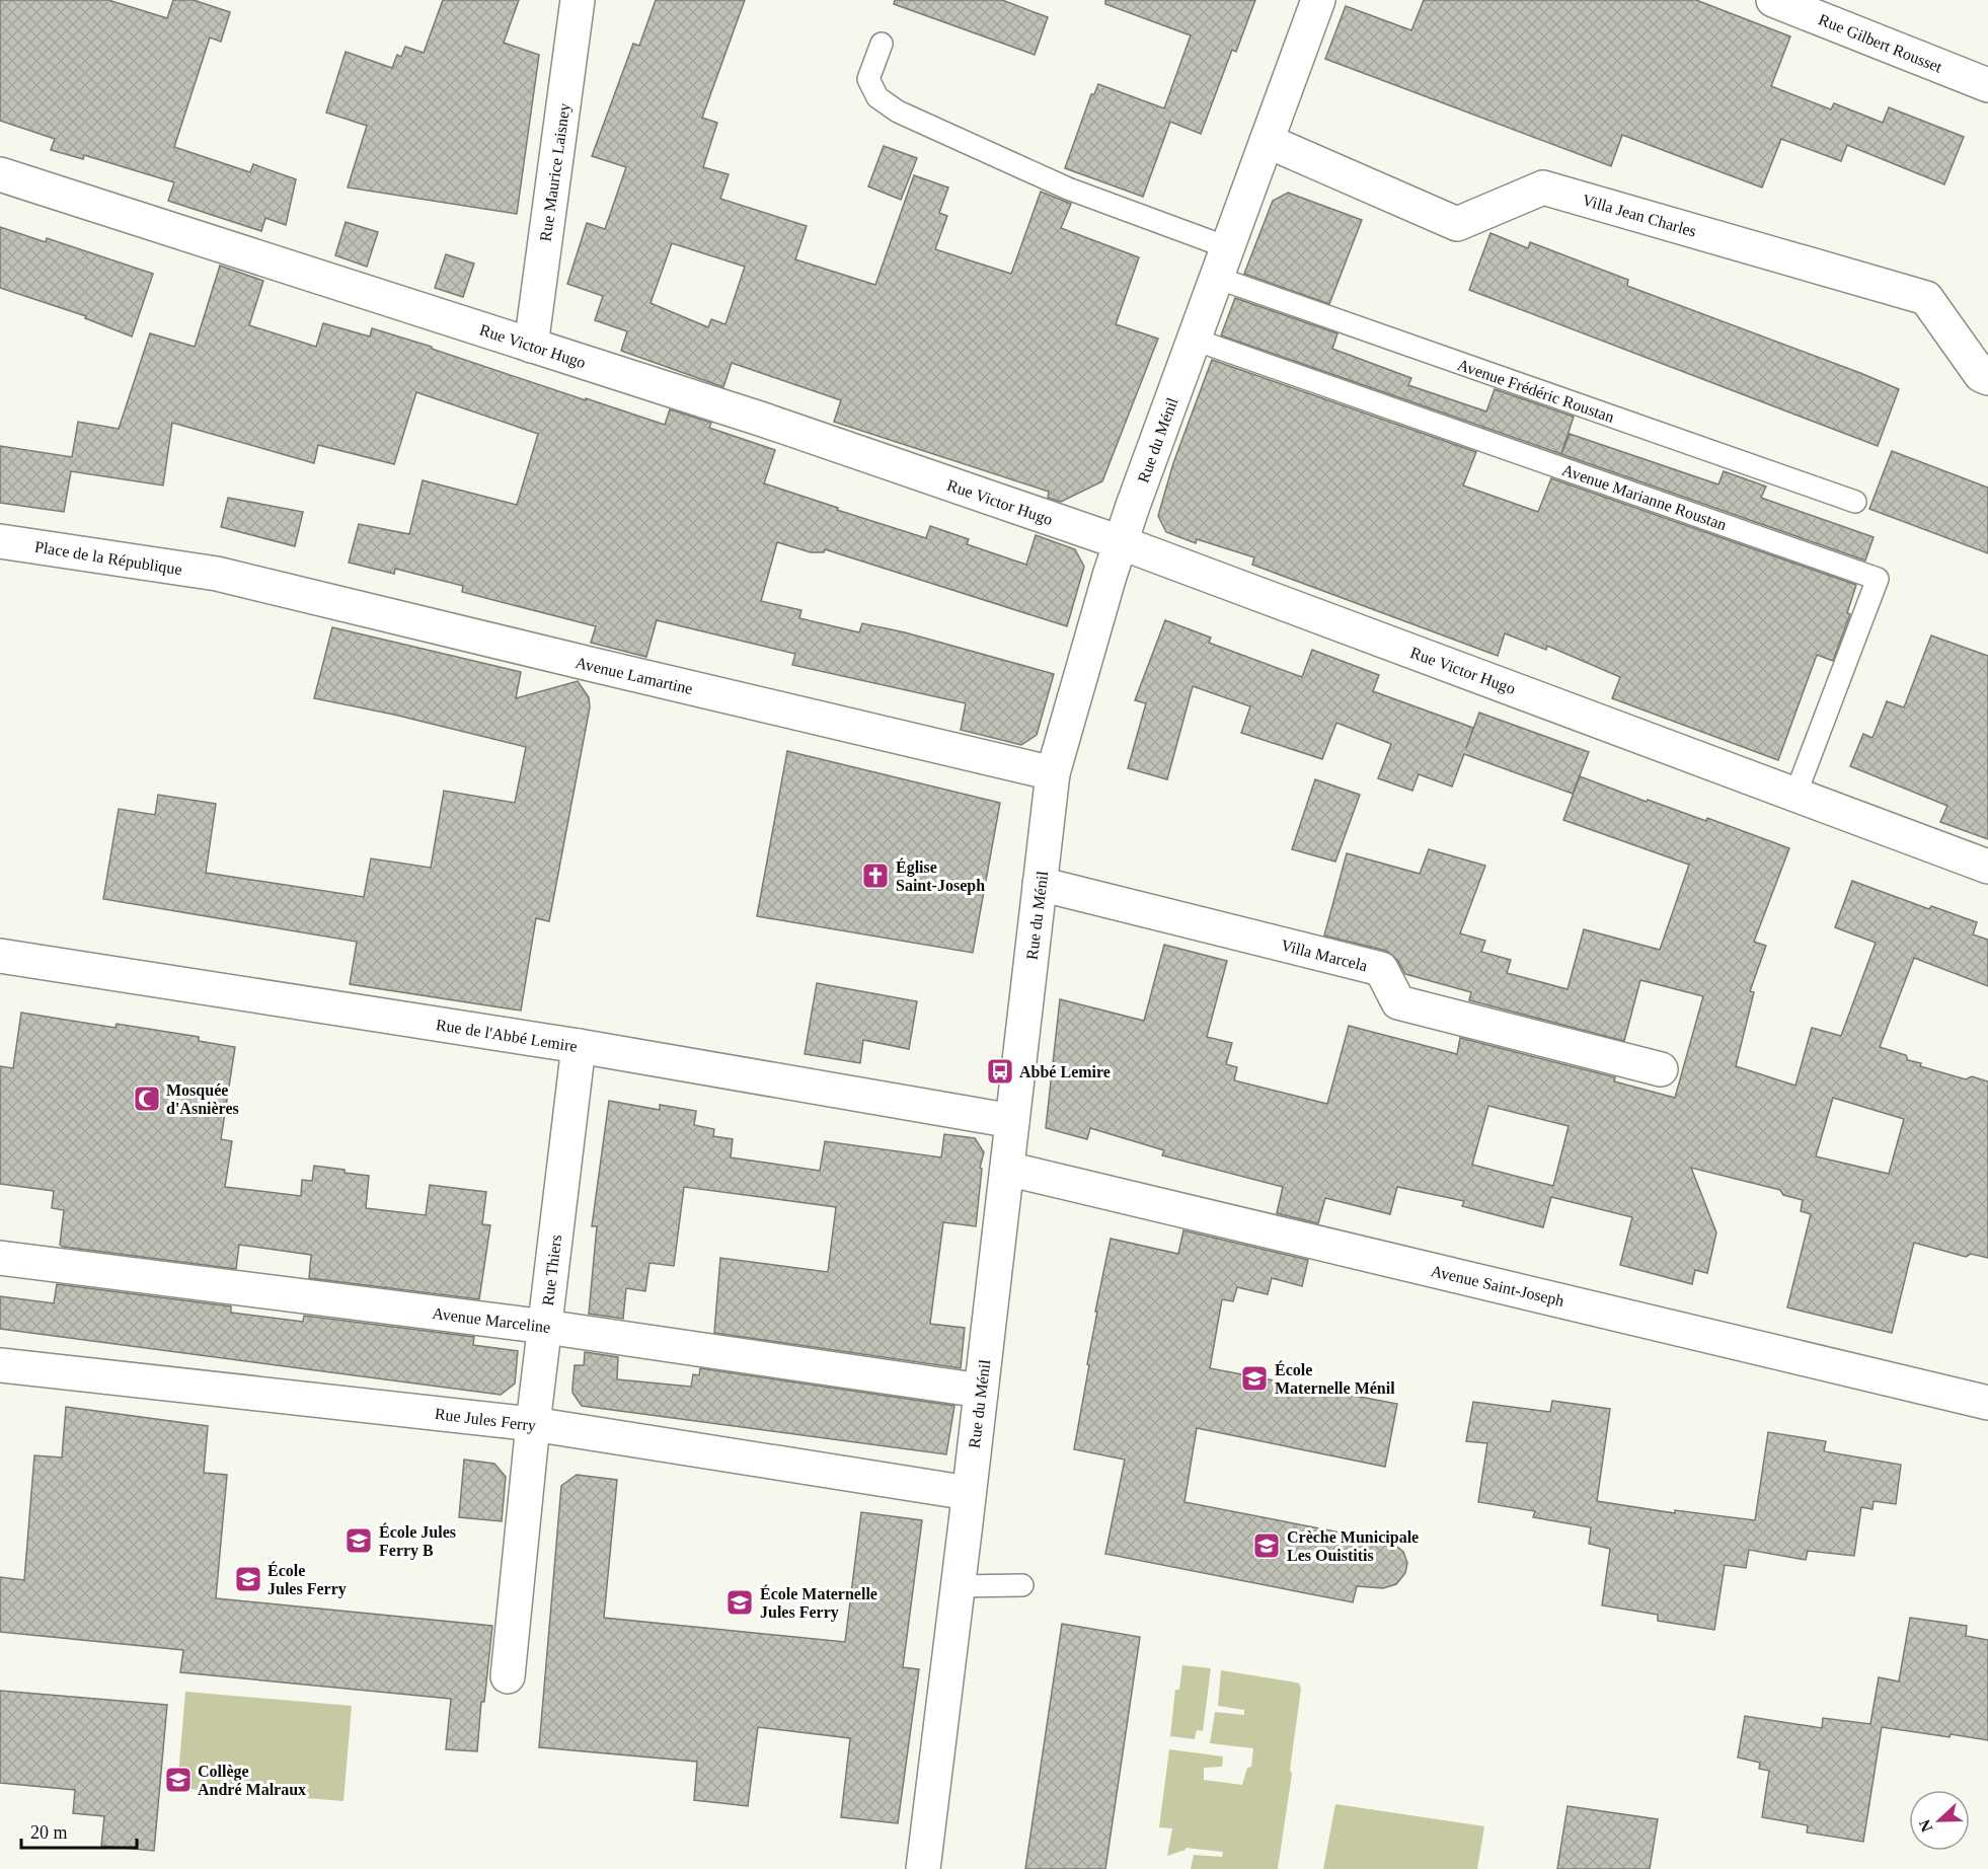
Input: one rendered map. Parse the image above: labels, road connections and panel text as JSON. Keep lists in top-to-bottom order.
{
  "streets": {
    "street": [
      "Rue Gilbert Rousset",
      "Rue Maurice Laisney",
      "Villa Jean Charles",
      "Rue Victor Hugo",
      "Rue du Ménil",
      "Place de la République",
      "Avenue Lamartine",
      "Villa Marcela",
      "Rue de l'Abbé Lemire",
      "Rue Thiers",
      "Avenue Saint-Joseph",
      "Avenue Marceline",
      "Rue Jules Ferry"
    ],
    "lane": ["Avenue Frédéric Roustan", "Avenue Marianne Roustan"]
  },
  "crossings": [
    ["Rue Maurice Laisney", "Rue Victor Hugo"],
    ["Villa Jean Charles", "Rue du Ménil"],
    ["Rue Victor Hugo", "Rue du Ménil"],
    ["Rue Victor Hugo", "Avenue Marianne Roustan"],
    ["Avenue Frédéric Roustan", "Rue du Ménil"],
    ["Rue du Ménil", "Avenue Marianne Roustan"],
    ["Rue du Ménil", "Avenue Lamartine"],
    ["Rue du Ménil", "Villa Marcela"],
    ["Rue du Ménil", "Rue de l'Abbé Lemire"],
    ["Rue du Ménil", "Avenue Saint-Joseph"],
    ["Rue du Ménil", "Avenue Marceline"],
    ["Rue du Ménil", "Rue Jules Ferry"],
    ["Place de la République", "Avenue Lamartine"],
    ["Rue de l'Abbé Lemire", "Rue Thiers"],
    ["Rue Thiers", "Avenue Marceline"],
    ["Rue Thiers", "Rue Jules Ferry"]
  ],
  "places": {
    "church": ["Église Saint-Joseph"],
    "bus stop": ["Abbé Lemire"],
    "mosque": ["Mosquée d'Asnières"],
    "school or university": [
      "École Maternelle Ménil",
      "École Jules Ferry B",
      "Crèche Municipale Les Ouistitis",
      "École Jules Ferry",
      "École Maternelle Jules Ferry",
      "Collège André Malraux"
    ]
  },
  "scale_bar": "20 m",
  "north": "left"
}
